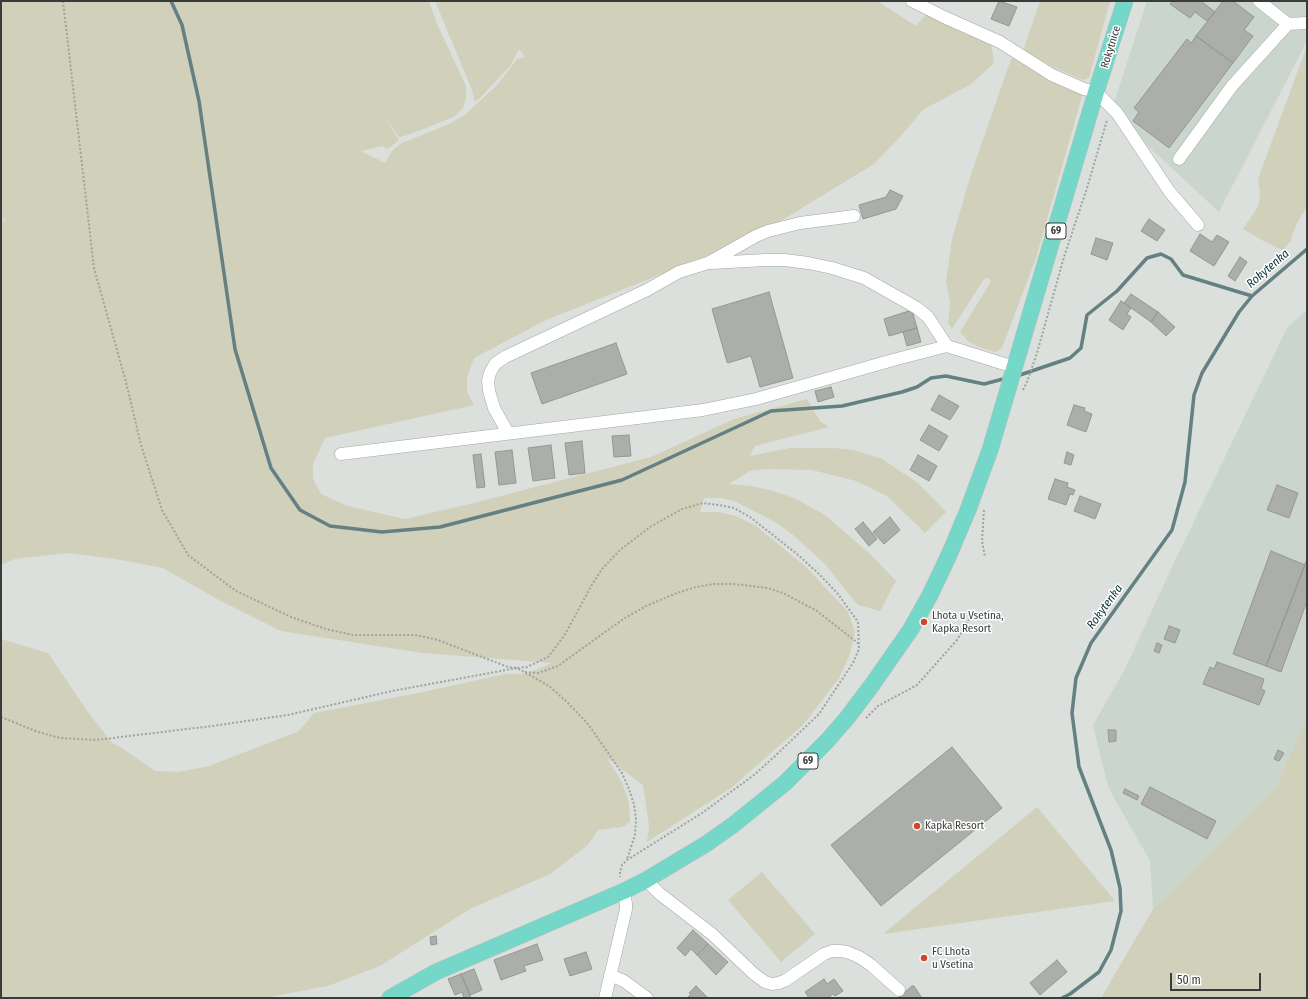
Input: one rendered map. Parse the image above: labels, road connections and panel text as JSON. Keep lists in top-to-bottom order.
{
  "streets": {
    "main road": ["Rokytnice", "69"]
  },
  "crossings": [
    ["Rokytnice", "69"]
  ],
  "water": ["Rokytenka"],
  "places": ["Lhota u Vsetína, Kapka Resort", "Kapka Resort", "FC Lhota u Vsetína"],
  "scale_bar": "50 m"
}
